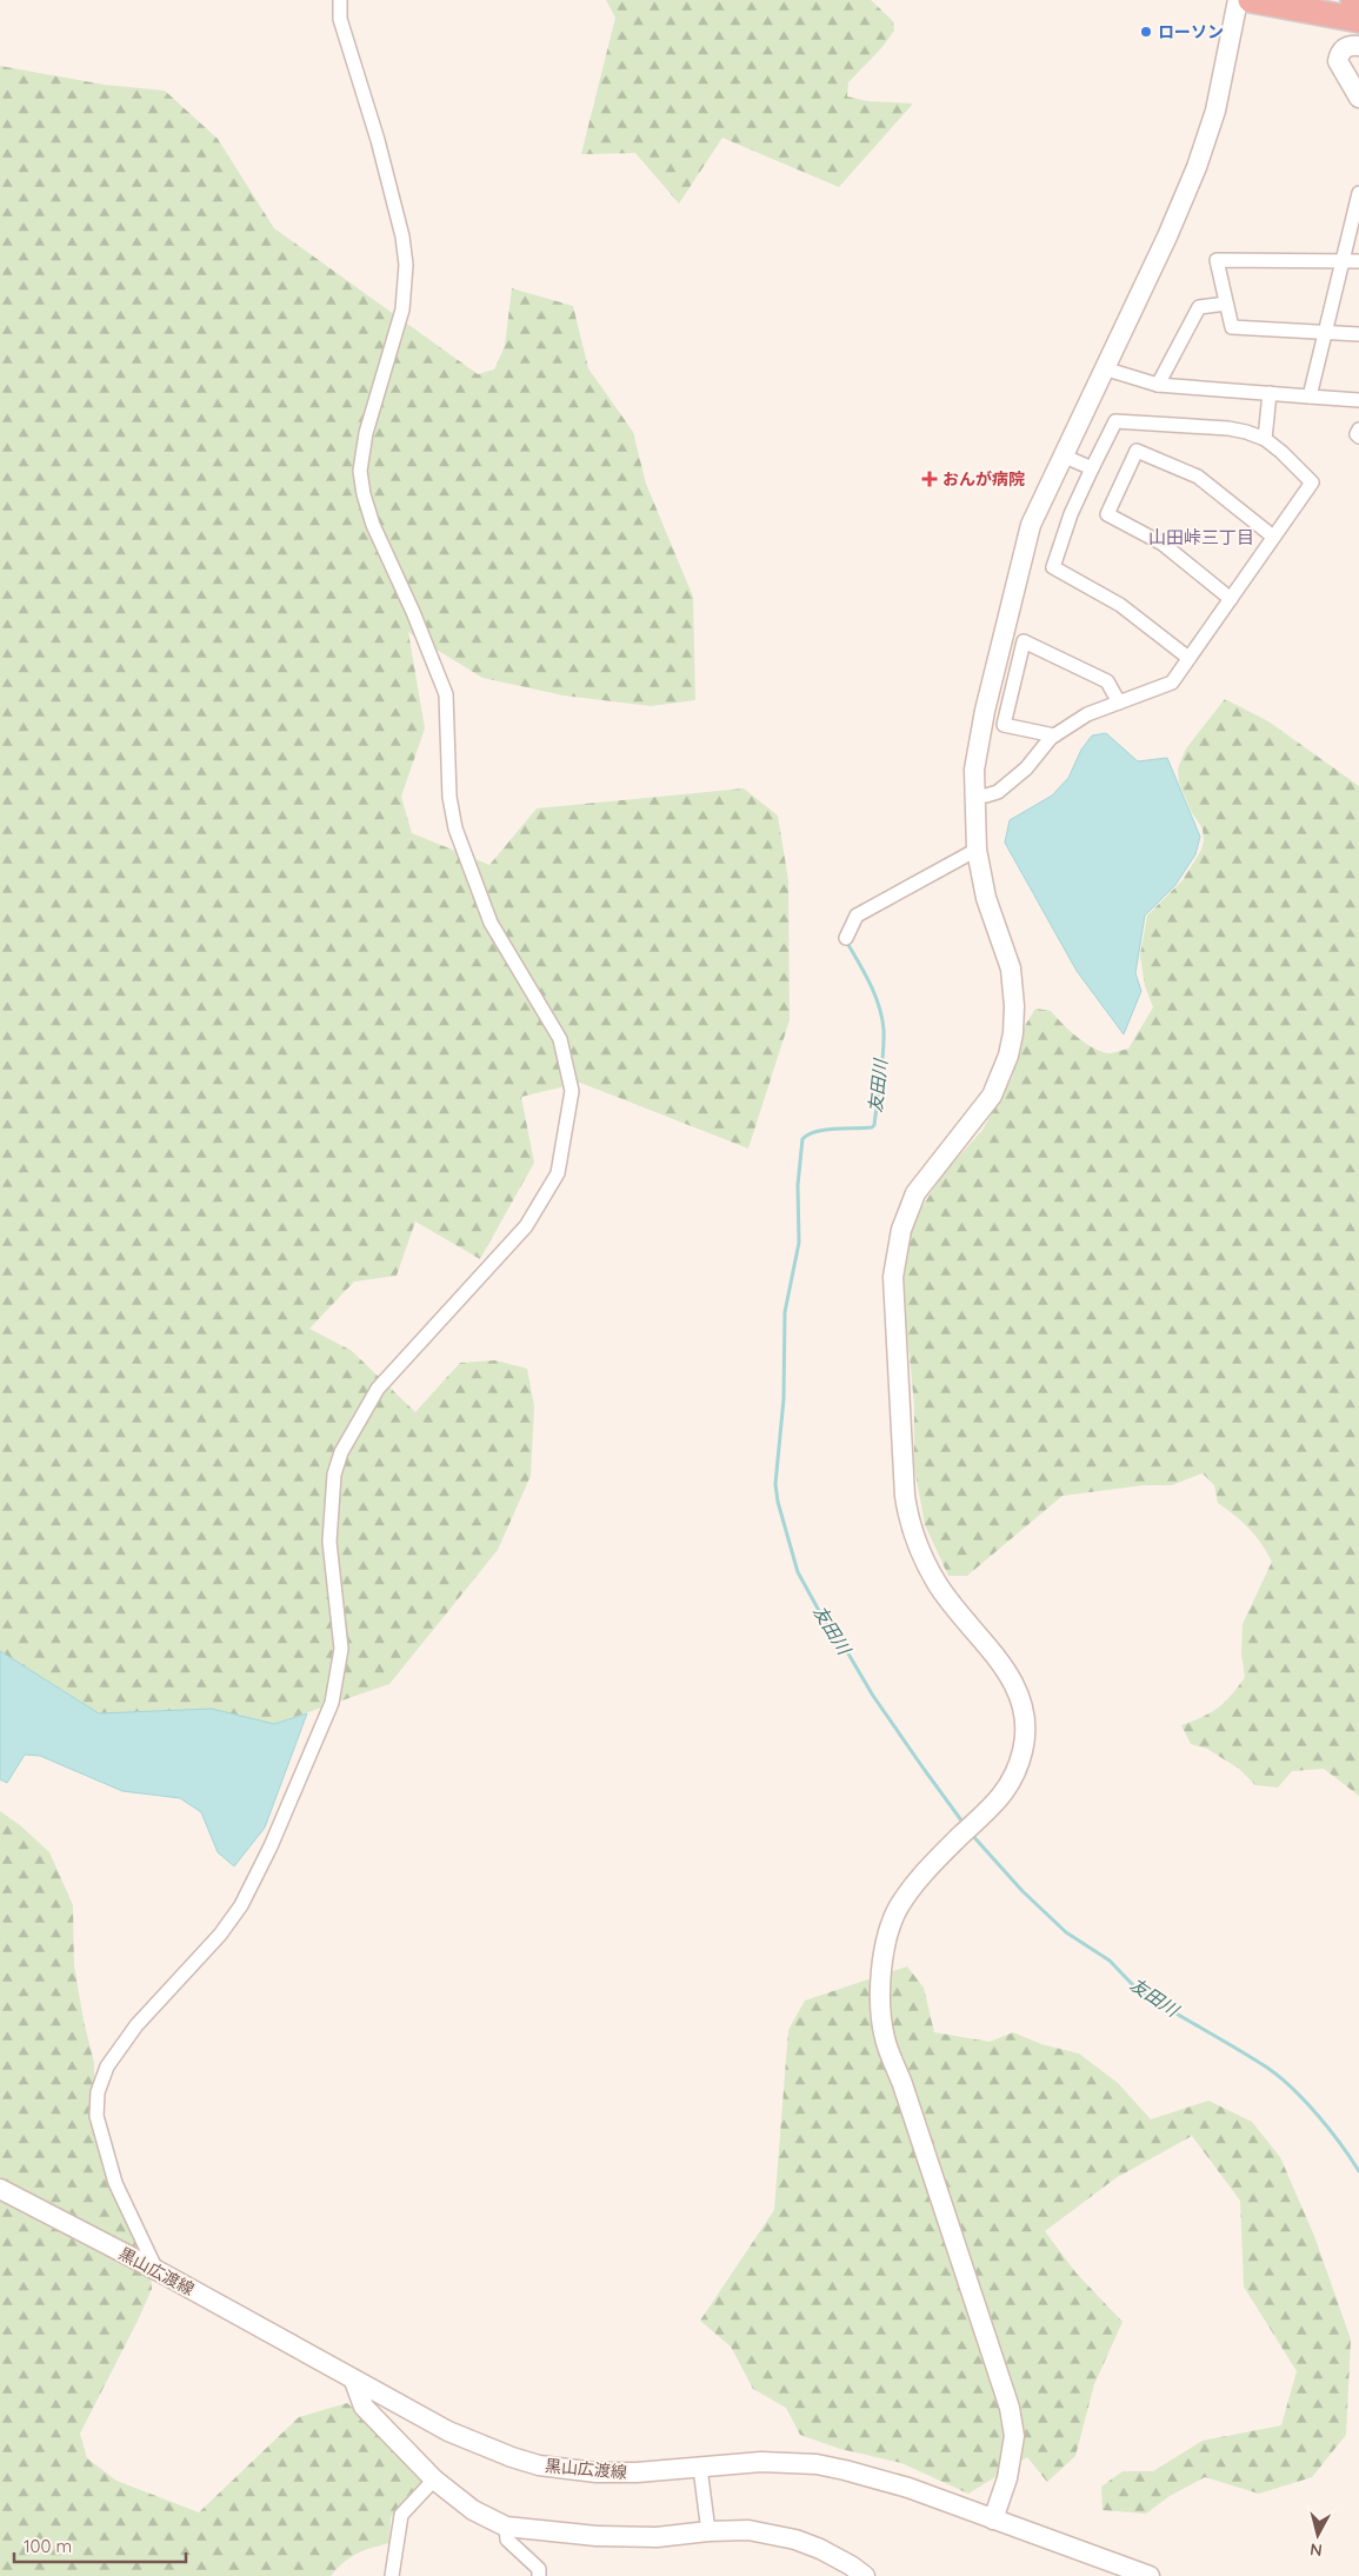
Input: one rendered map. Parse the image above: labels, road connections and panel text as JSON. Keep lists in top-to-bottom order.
{
  "streets": {
    "street": ["黒山広渡線"]
  },
  "districts": ["山田峠三丁目"],
  "water": ["友田川"],
  "places": {
    "other": ["ローソン"],
    "health": ["おんが病院"]
  },
  "scale_bar": "100 m",
  "north": "bottom"
}
